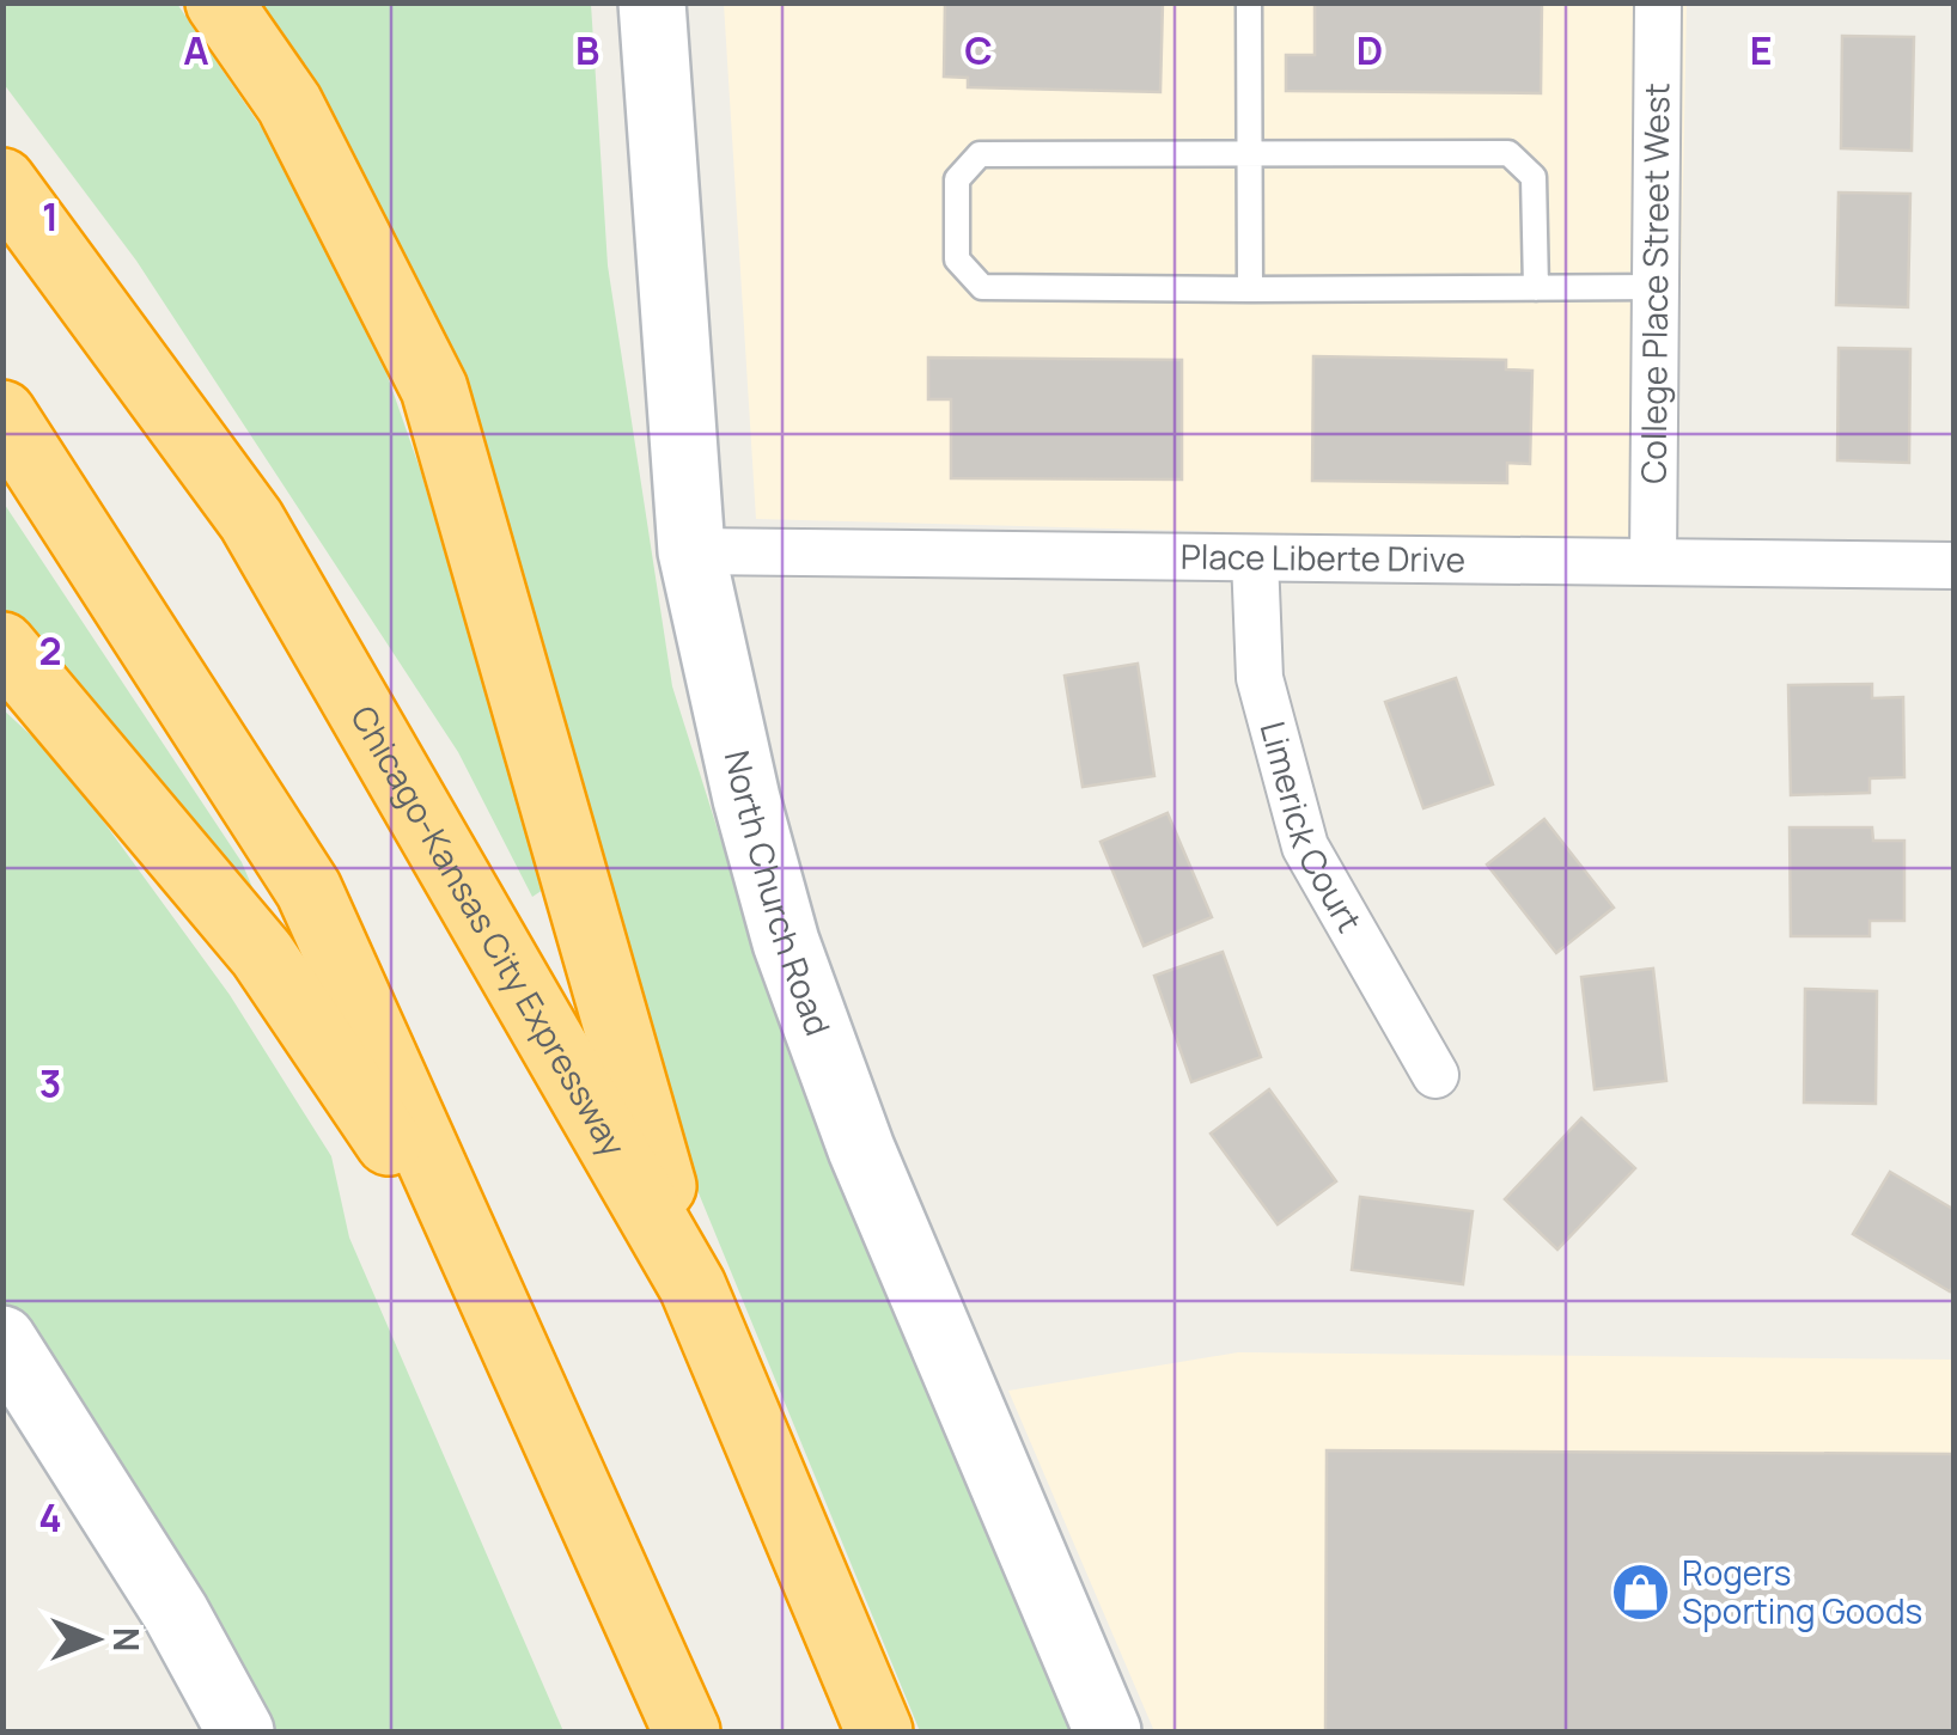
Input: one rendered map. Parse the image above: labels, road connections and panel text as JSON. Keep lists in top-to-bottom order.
{
  "streets": {
    "highway": ["Chicago-Kansas City Expressway"],
    "main road": ["North Church Road"],
    "street": ["College Place Street West", "Place Liberte Drive", "Limerick Court"]
  },
  "crossings": [
    ["College Place Street West", "Place Liberte Drive"],
    ["Place Liberte Drive", "Limerick Court"],
    ["Place Liberte Drive", "North Church Road"]
  ],
  "places": {
    "shop": ["Rogers Sporting Goods"]
  },
  "north": "right",
  "grid": {
    "columns": [
      "A",
      "B",
      "C",
      "D",
      "E"
    ],
    "rows": [
      "1",
      "2",
      "3",
      "4"
    ]
  }
}
